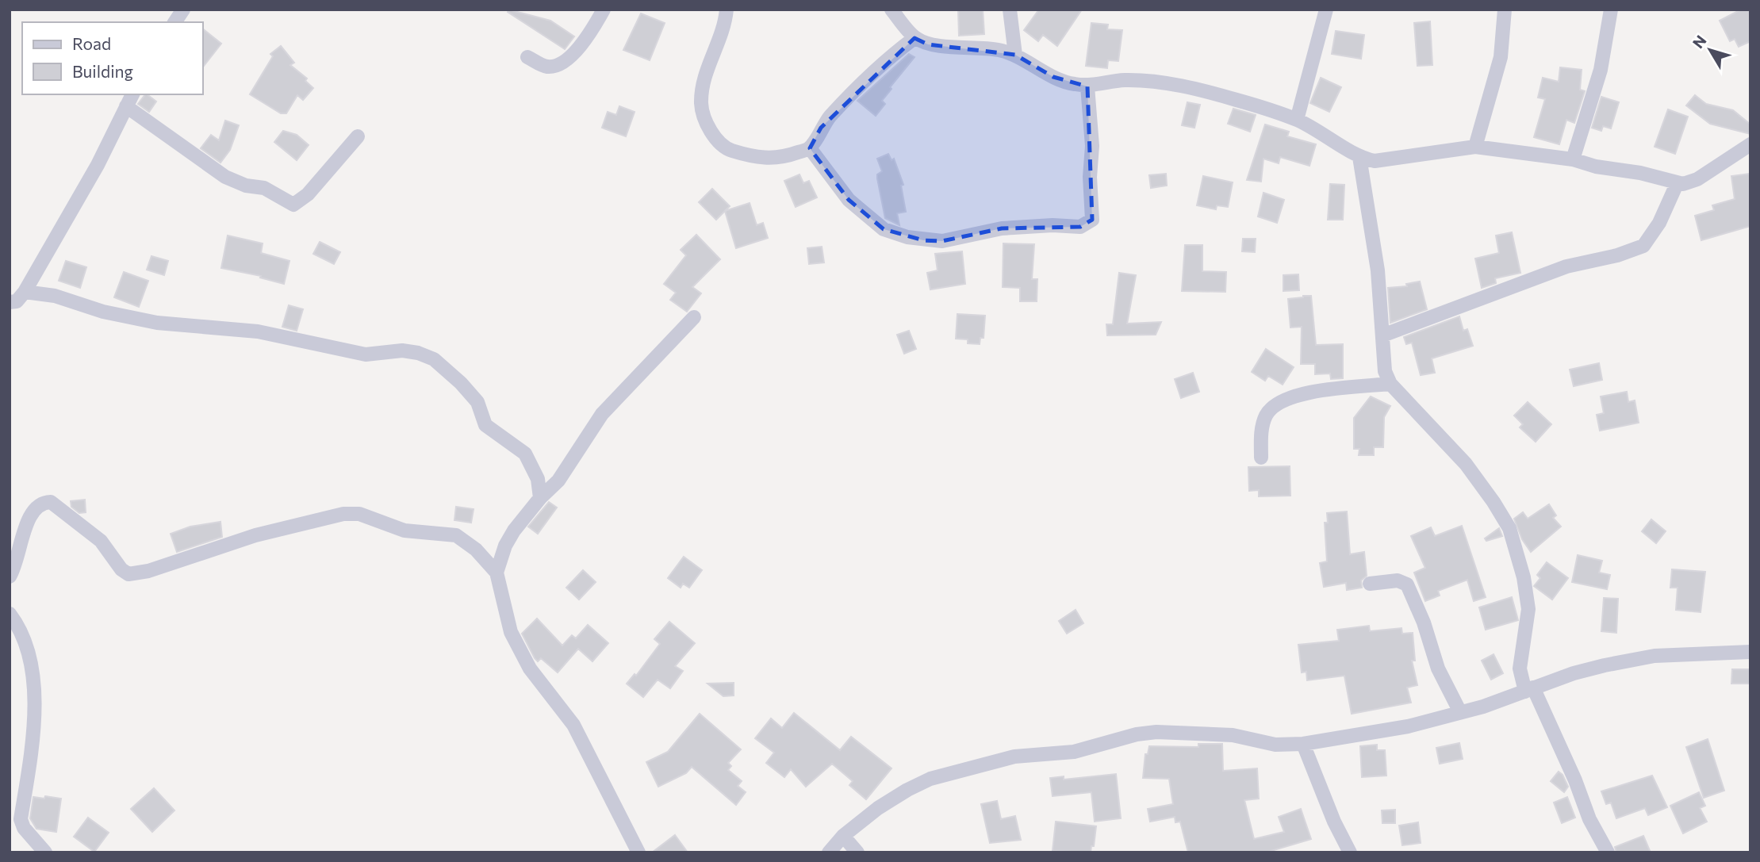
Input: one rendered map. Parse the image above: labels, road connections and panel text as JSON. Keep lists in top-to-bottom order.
{
  "legend": ["Road", "Building"],
  "north": "top left"
}
